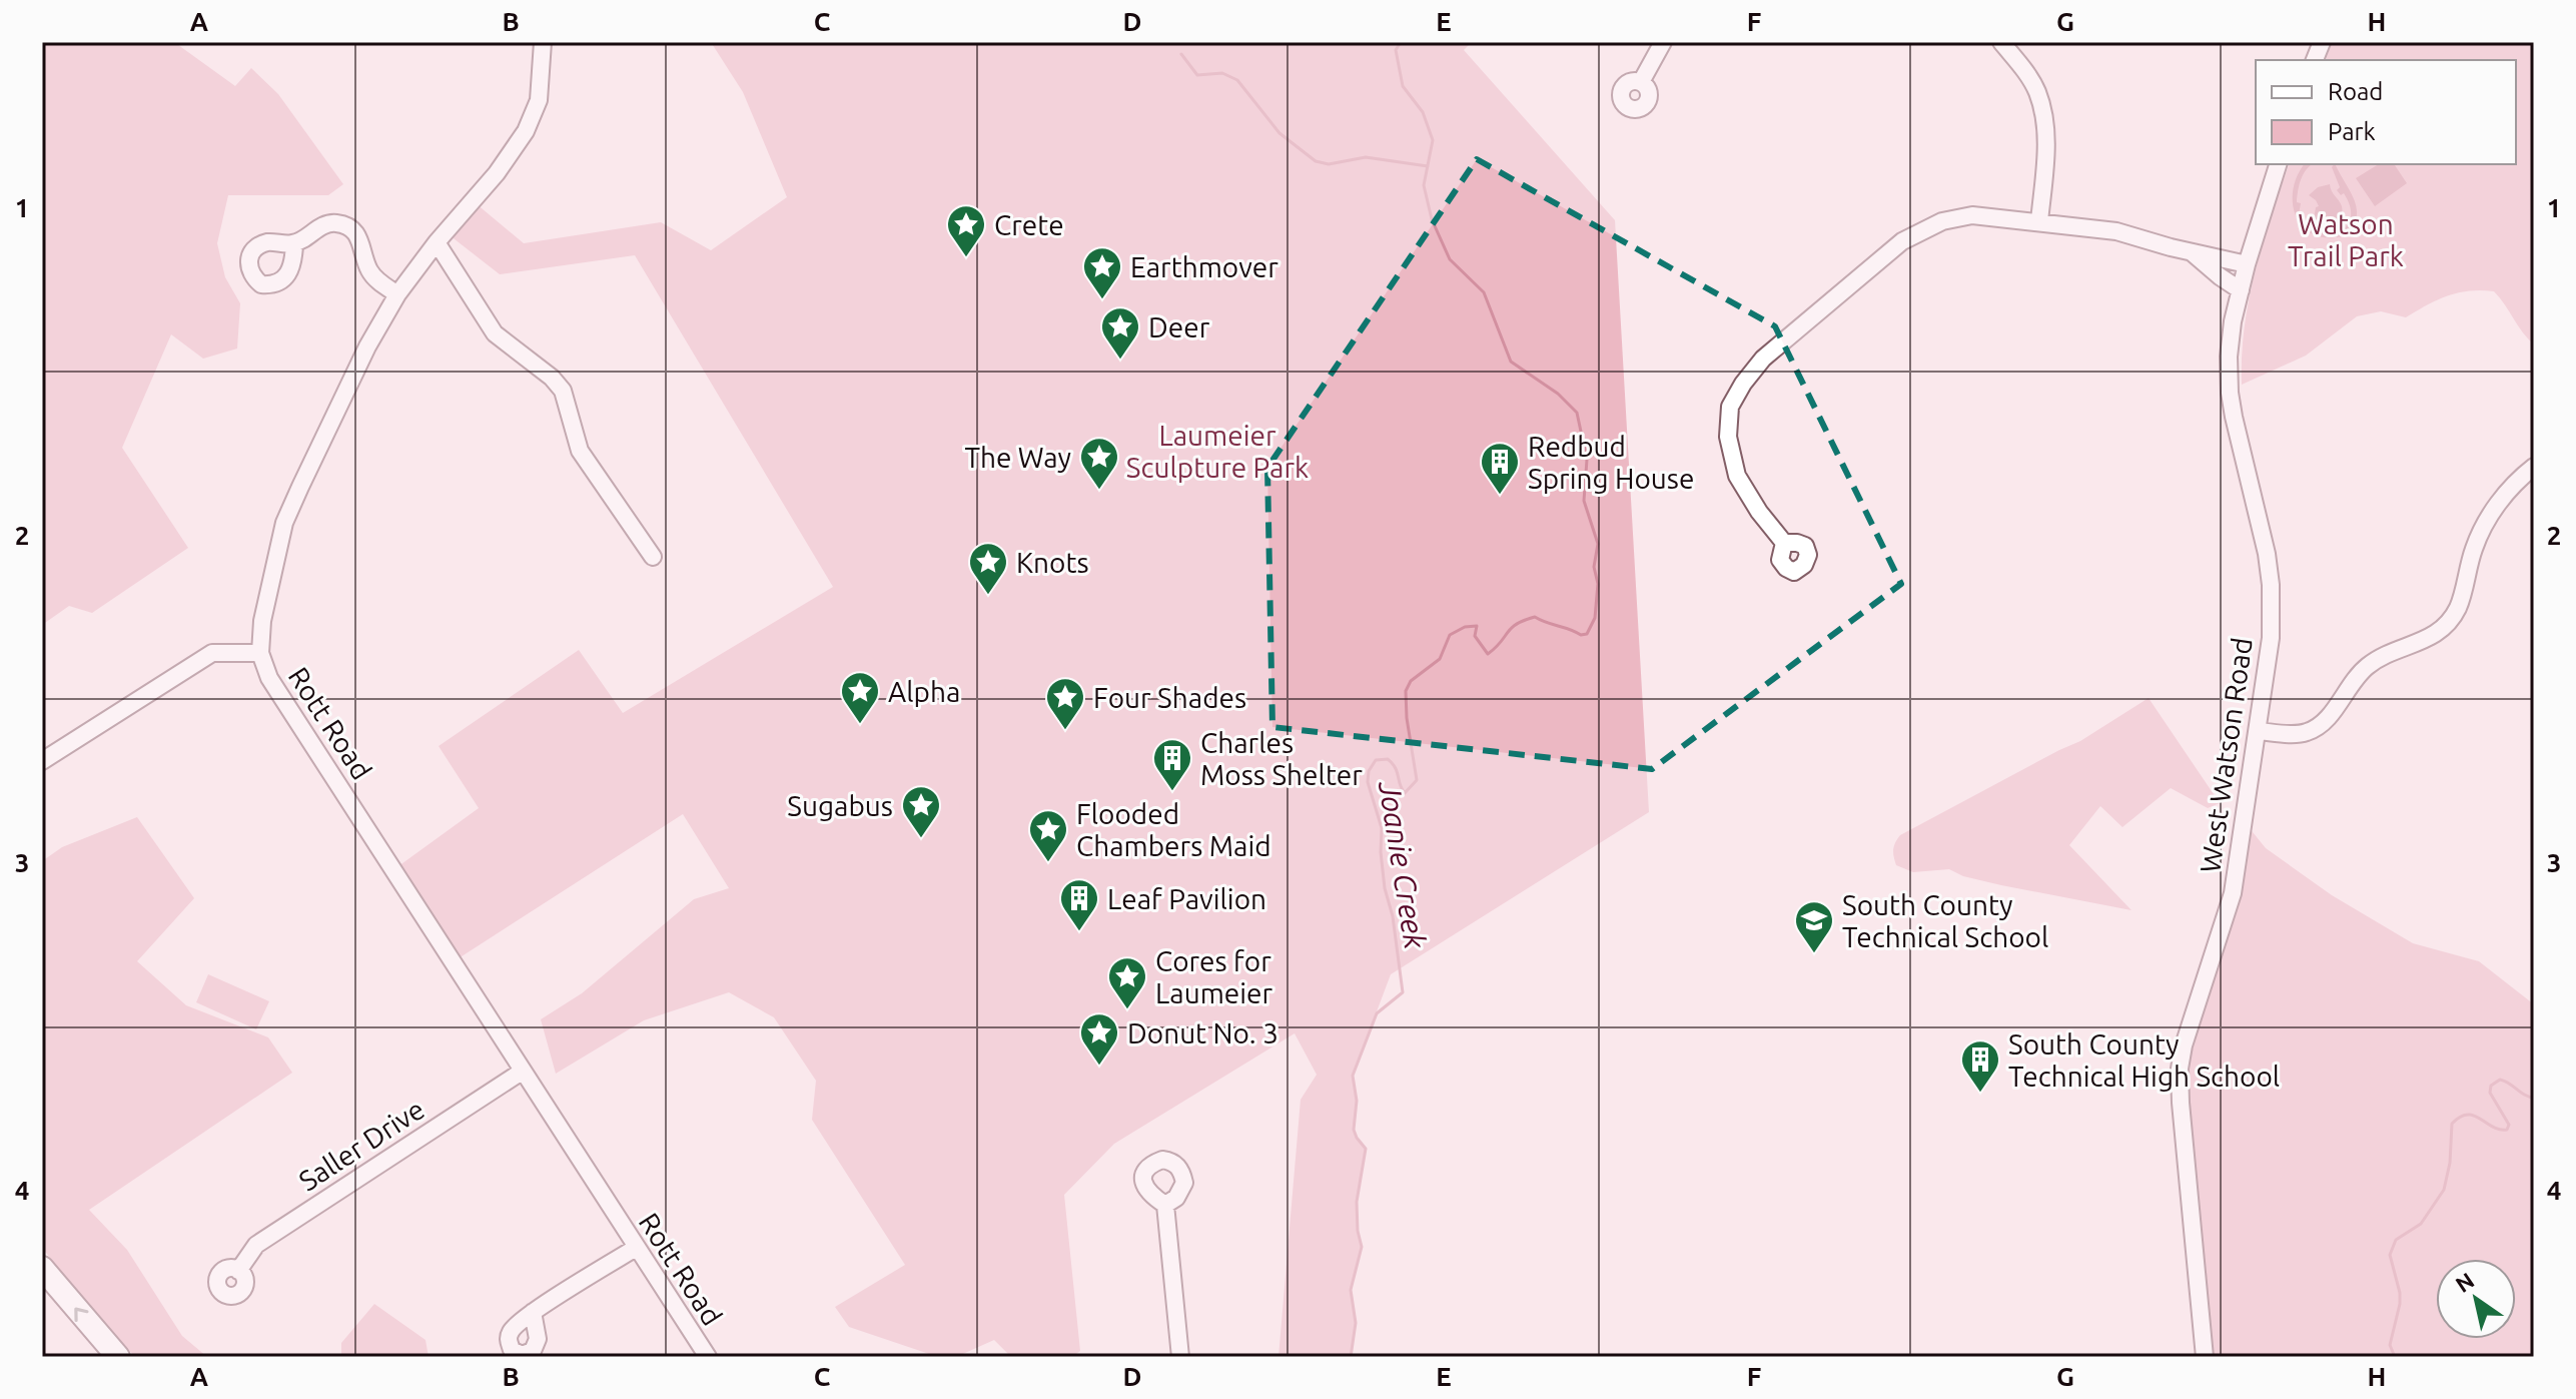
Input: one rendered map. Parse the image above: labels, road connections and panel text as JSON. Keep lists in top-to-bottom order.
{
  "streets": {
    "street": ["Rott Road", "West Watson Road", "Saller Drive"]
  },
  "crossings": [
    ["Rott Road", "Saller Drive"]
  ],
  "water": ["Joanie Creek"],
  "parks": ["Watson Trail Park", "Laumeier Sculpture Park"],
  "places": {
    "place": [
      "Crete",
      "Earthmover",
      "Deer",
      "The Way",
      "Knots",
      "Alpha",
      "Four Shades",
      "Sugabus",
      "Flooded Chambers Maid",
      "Cores for Laumeier",
      "Donut No. 3"
    ],
    "building": [
      "Redbud Spring House",
      "Charles Moss Shelter",
      "Leaf Pavilion",
      "South County Technical High School"
    ],
    "school or university": ["South County Technical School"]
  },
  "legend": ["Road", "Park"],
  "north": "top left",
  "grid": {
    "columns": [
      "A",
      "B",
      "C",
      "D",
      "E",
      "F",
      "G",
      "H"
    ],
    "rows": [
      "1",
      "2",
      "3",
      "4"
    ]
  }
}
